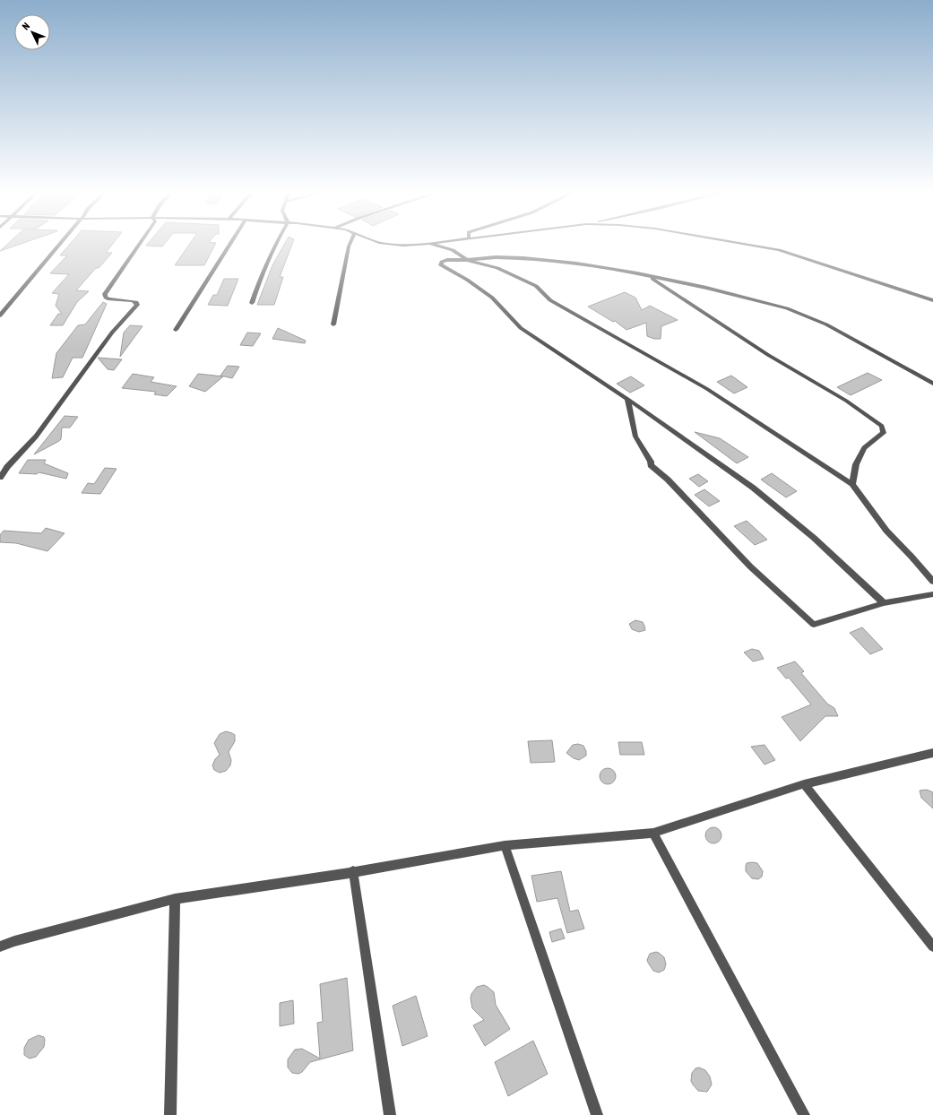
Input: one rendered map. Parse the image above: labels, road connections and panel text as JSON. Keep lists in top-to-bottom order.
{
  "north": "top left"
}
